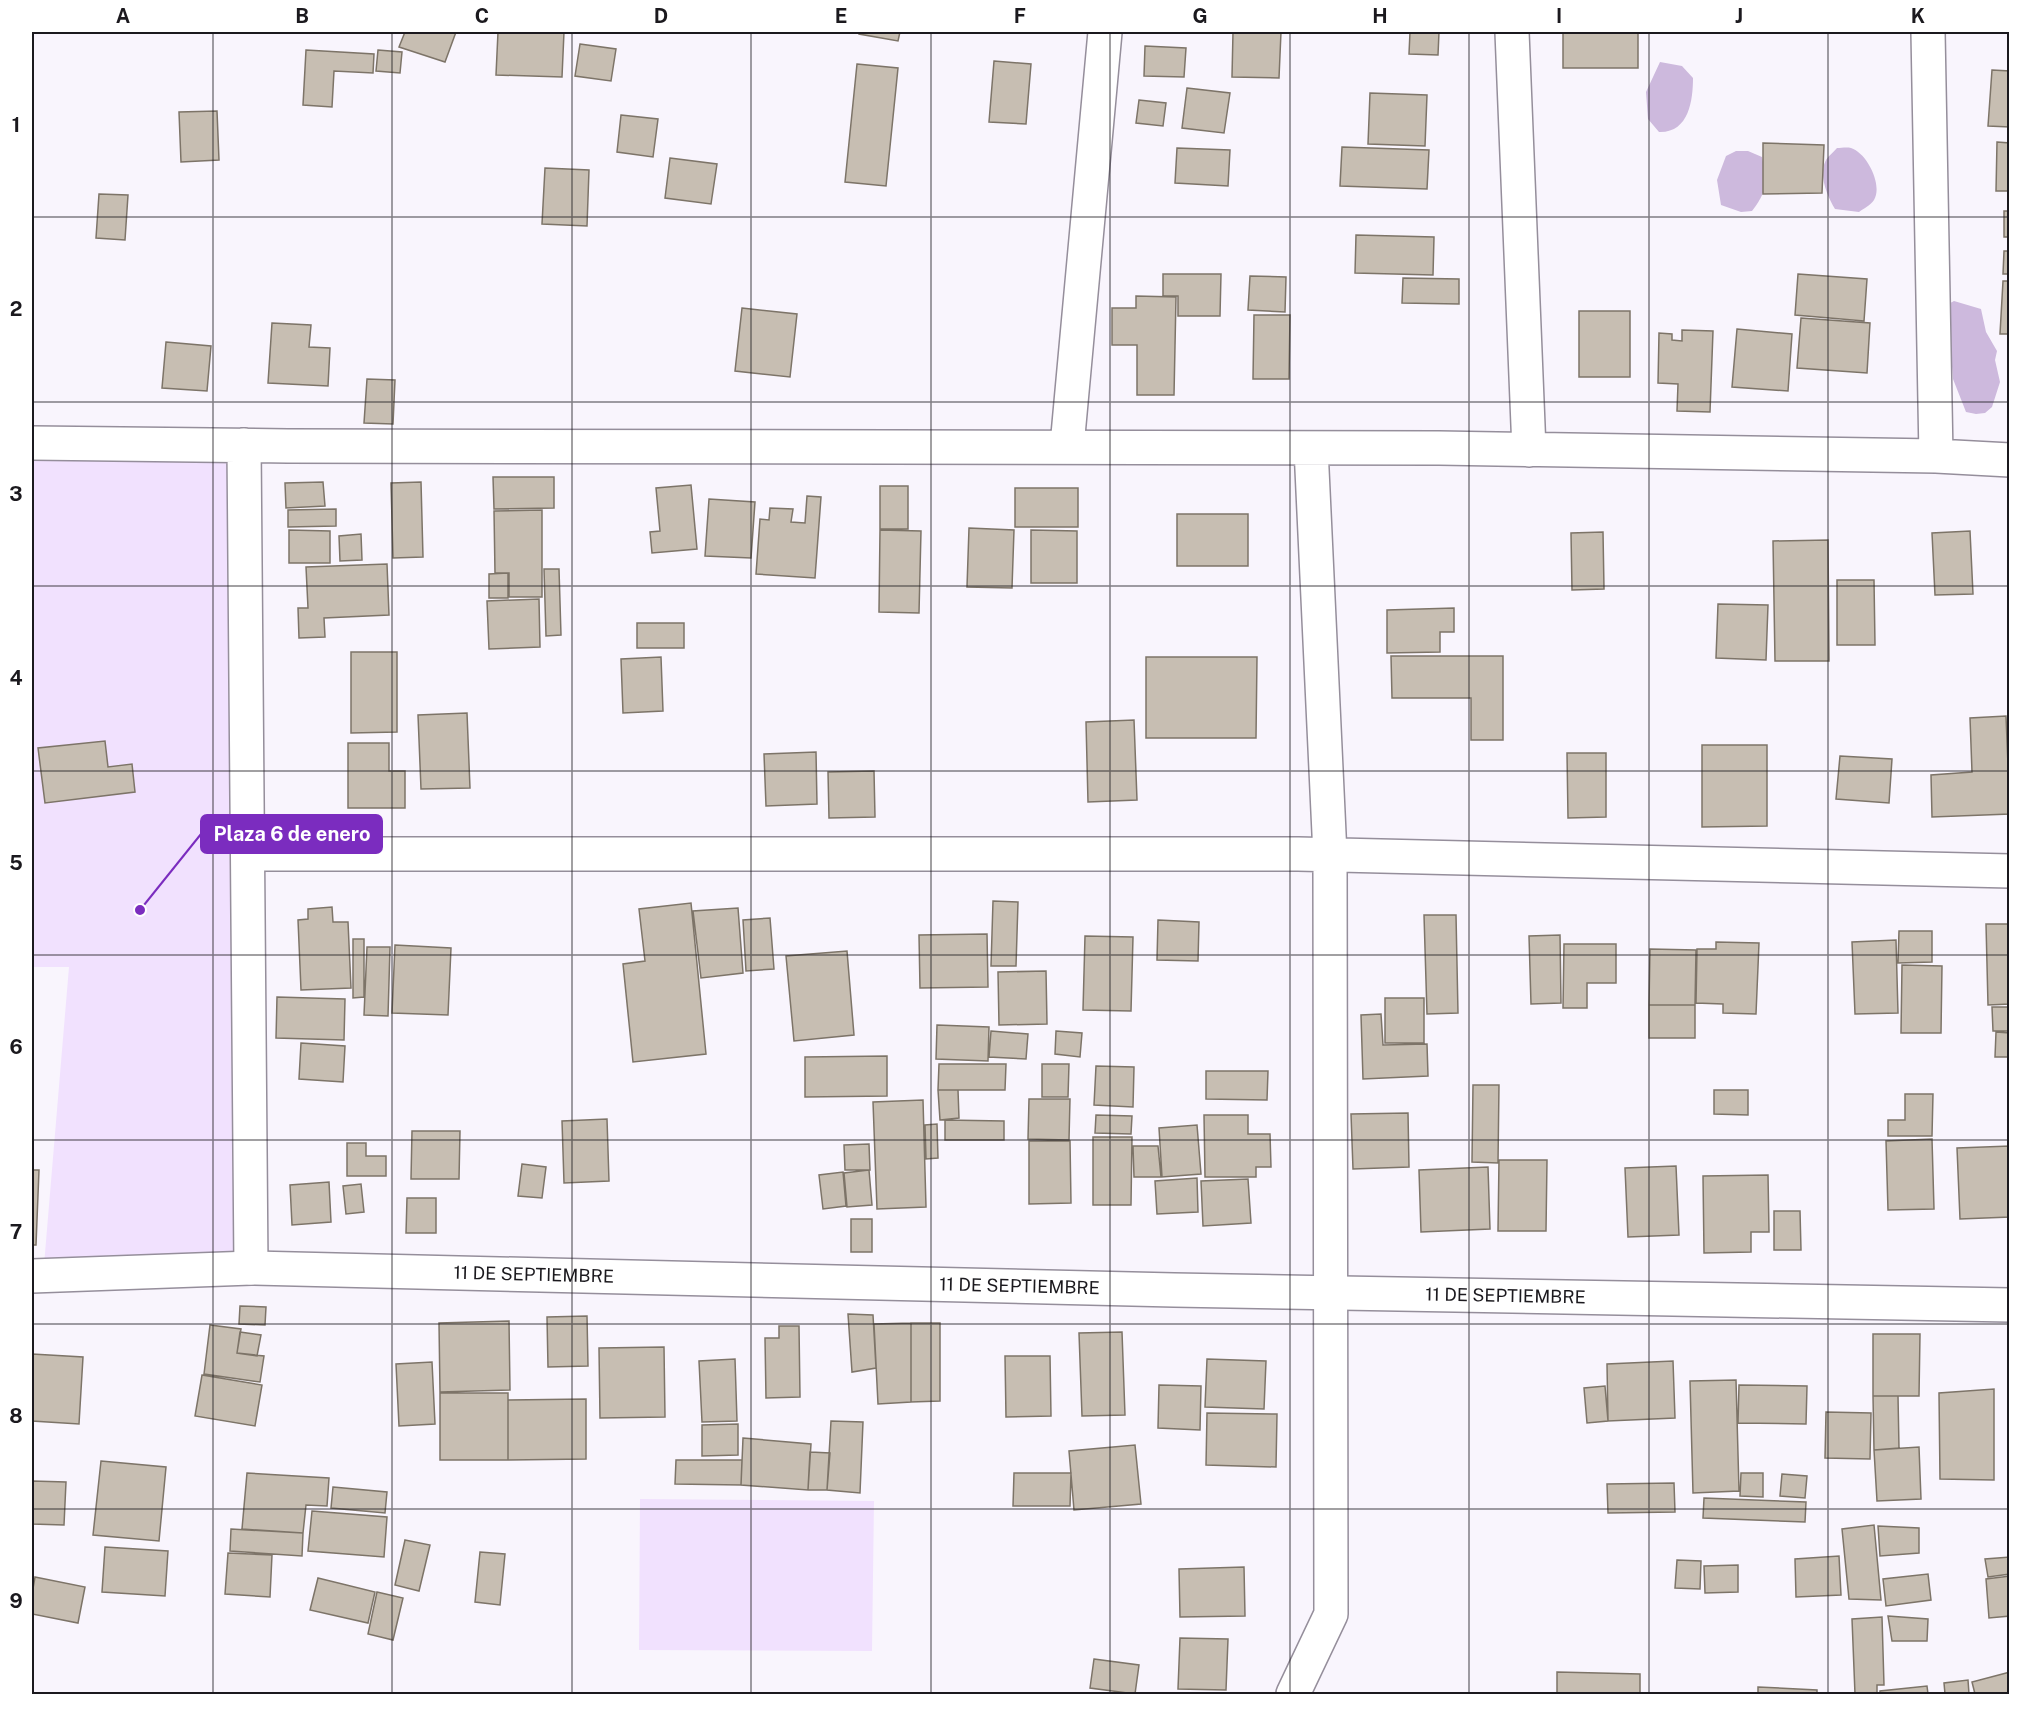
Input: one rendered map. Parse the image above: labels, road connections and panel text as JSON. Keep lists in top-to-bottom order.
{
  "streets": {
    "street": ["11 DE SEPTIEMBRE"]
  },
  "places": ["Plaza 6 de enero"],
  "grid": {
    "columns": [
      "A",
      "B",
      "C",
      "D",
      "E",
      "F",
      "G",
      "H",
      "I",
      "J",
      "K"
    ],
    "rows": [
      "1",
      "2",
      "3",
      "4",
      "5",
      "6",
      "7",
      "8",
      "9"
    ]
  }
}
